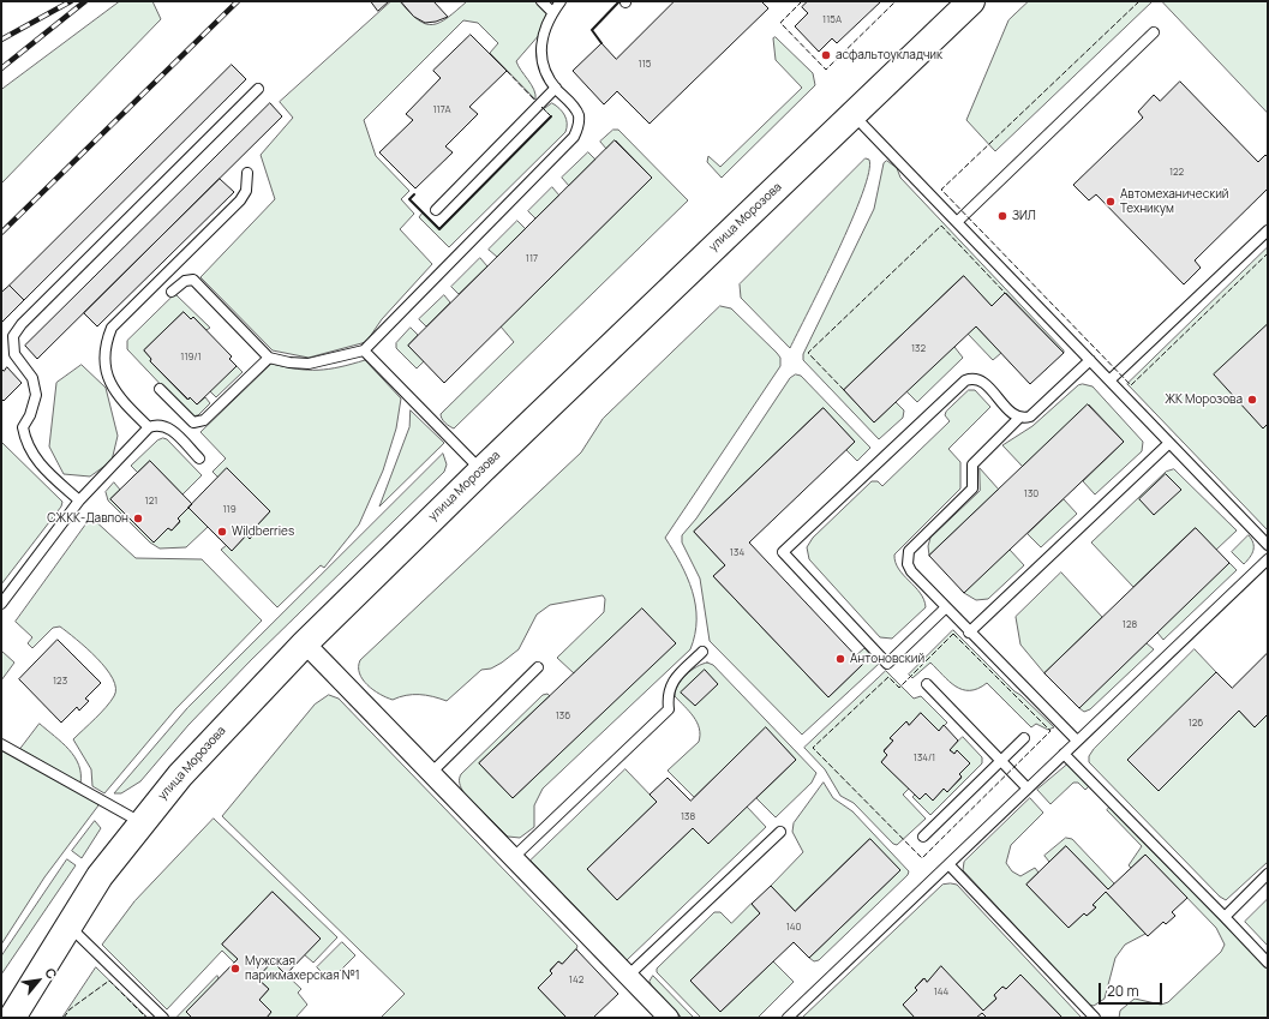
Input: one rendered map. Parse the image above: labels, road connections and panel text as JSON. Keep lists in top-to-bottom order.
{
  "streets": {
    "main road": ["улица Морозова"]
  },
  "places": [
    "асфальтоукладчик",
    "Автомеханический Техникум",
    "ЗИЛ",
    "ЖК Морозова",
    "СЖКК-Давпон",
    "Wildberries",
    "Антоновский",
    "Мужская парикмахерская №1"
  ],
  "house_numbers": [
    "115А",
    "115",
    "117А",
    "122",
    "117",
    "132",
    "119/1",
    "130",
    "121",
    "119",
    "134",
    "128",
    "123",
    "136",
    "126",
    "134/1",
    "138",
    "140",
    "142",
    "144"
  ],
  "scale_bar": "20 m",
  "north": "top right"
}
